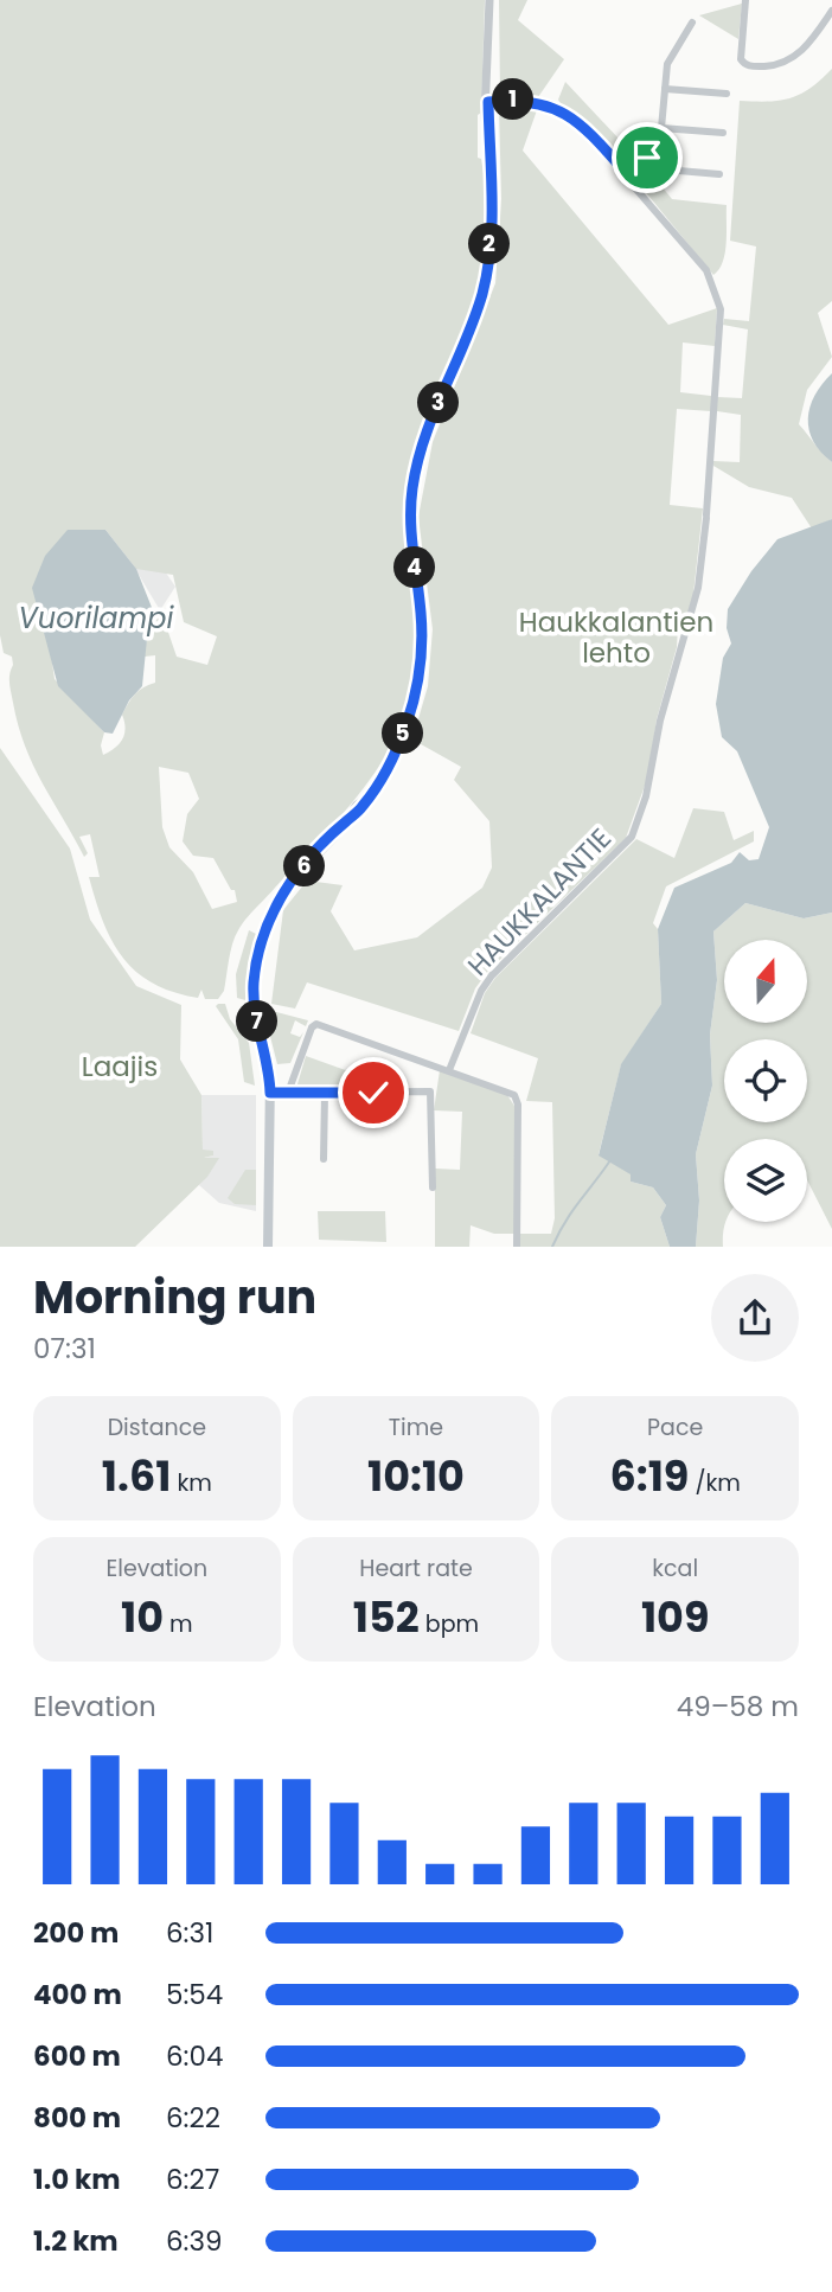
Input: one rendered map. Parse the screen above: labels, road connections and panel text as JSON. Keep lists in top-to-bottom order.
{
  "streets": {
    "street": ["HAUKKALANTIE"]
  },
  "water": ["Vuorilampi"],
  "parks": ["Haukkalantien lehto", "Laajis"],
  "north": "top",
  "page": {
    "pins": [
      "1",
      "2",
      "3",
      "4",
      "5",
      "6",
      "7"
    ],
    "heading": ["Morning run", "07:31"],
    "stats": [
      ["Distance", "1.61 km"],
      ["Time", "10:10"],
      ["Pace", "6:19 /km"],
      ["Elevation", "10 m"],
      ["Heart rate", "152 bpm"],
      ["kcal", "109"]
    ],
    "chart": ["Elevation", "49–58 m"],
    "list": [
      {
        "name": "200 m",
        "note": "6:31"
      },
      {
        "name": "400 m",
        "note": "5:54"
      },
      {
        "name": "600 m",
        "note": "6:04"
      },
      {
        "name": "800 m",
        "note": "6:22"
      },
      {
        "name": "1.0 km",
        "note": "6:27"
      },
      {
        "name": "1.2 km",
        "note": "6:39"
      }
    ]
  }
}
